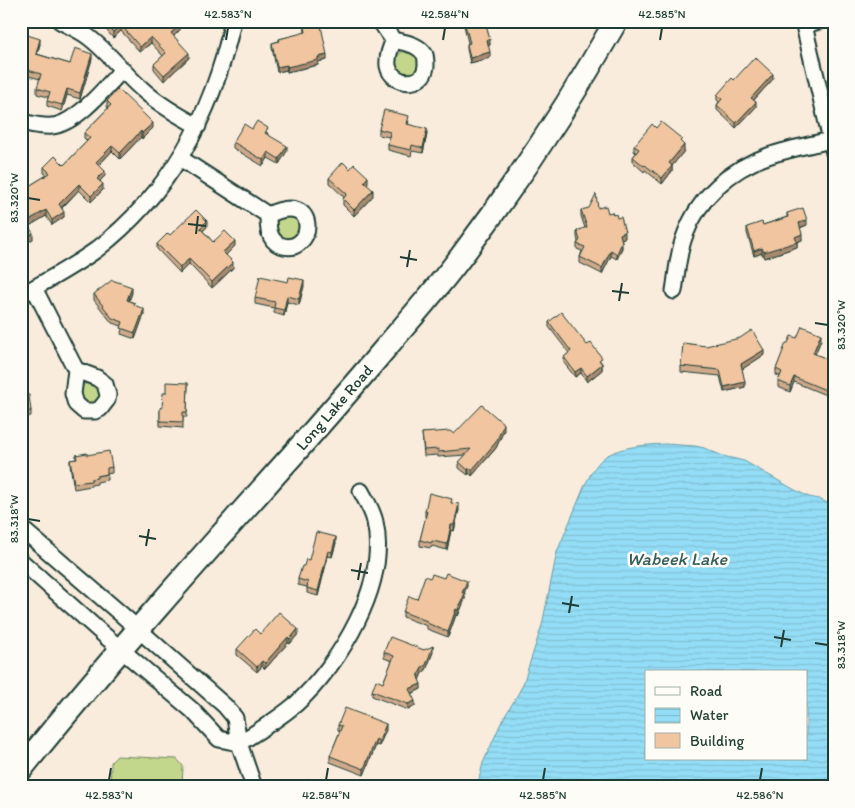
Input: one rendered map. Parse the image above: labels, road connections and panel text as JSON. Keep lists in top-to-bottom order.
{
  "streets": {
    "main road": ["Long Lake Road"]
  },
  "water": ["Wabeek Lake"],
  "legend": ["Road", "Water", "Building"],
  "coordinates": [
    "42.583°N",
    "42.584°N",
    "42.585°N",
    "83.320°W",
    "83.318°W",
    "42.586°N"
  ]
}
